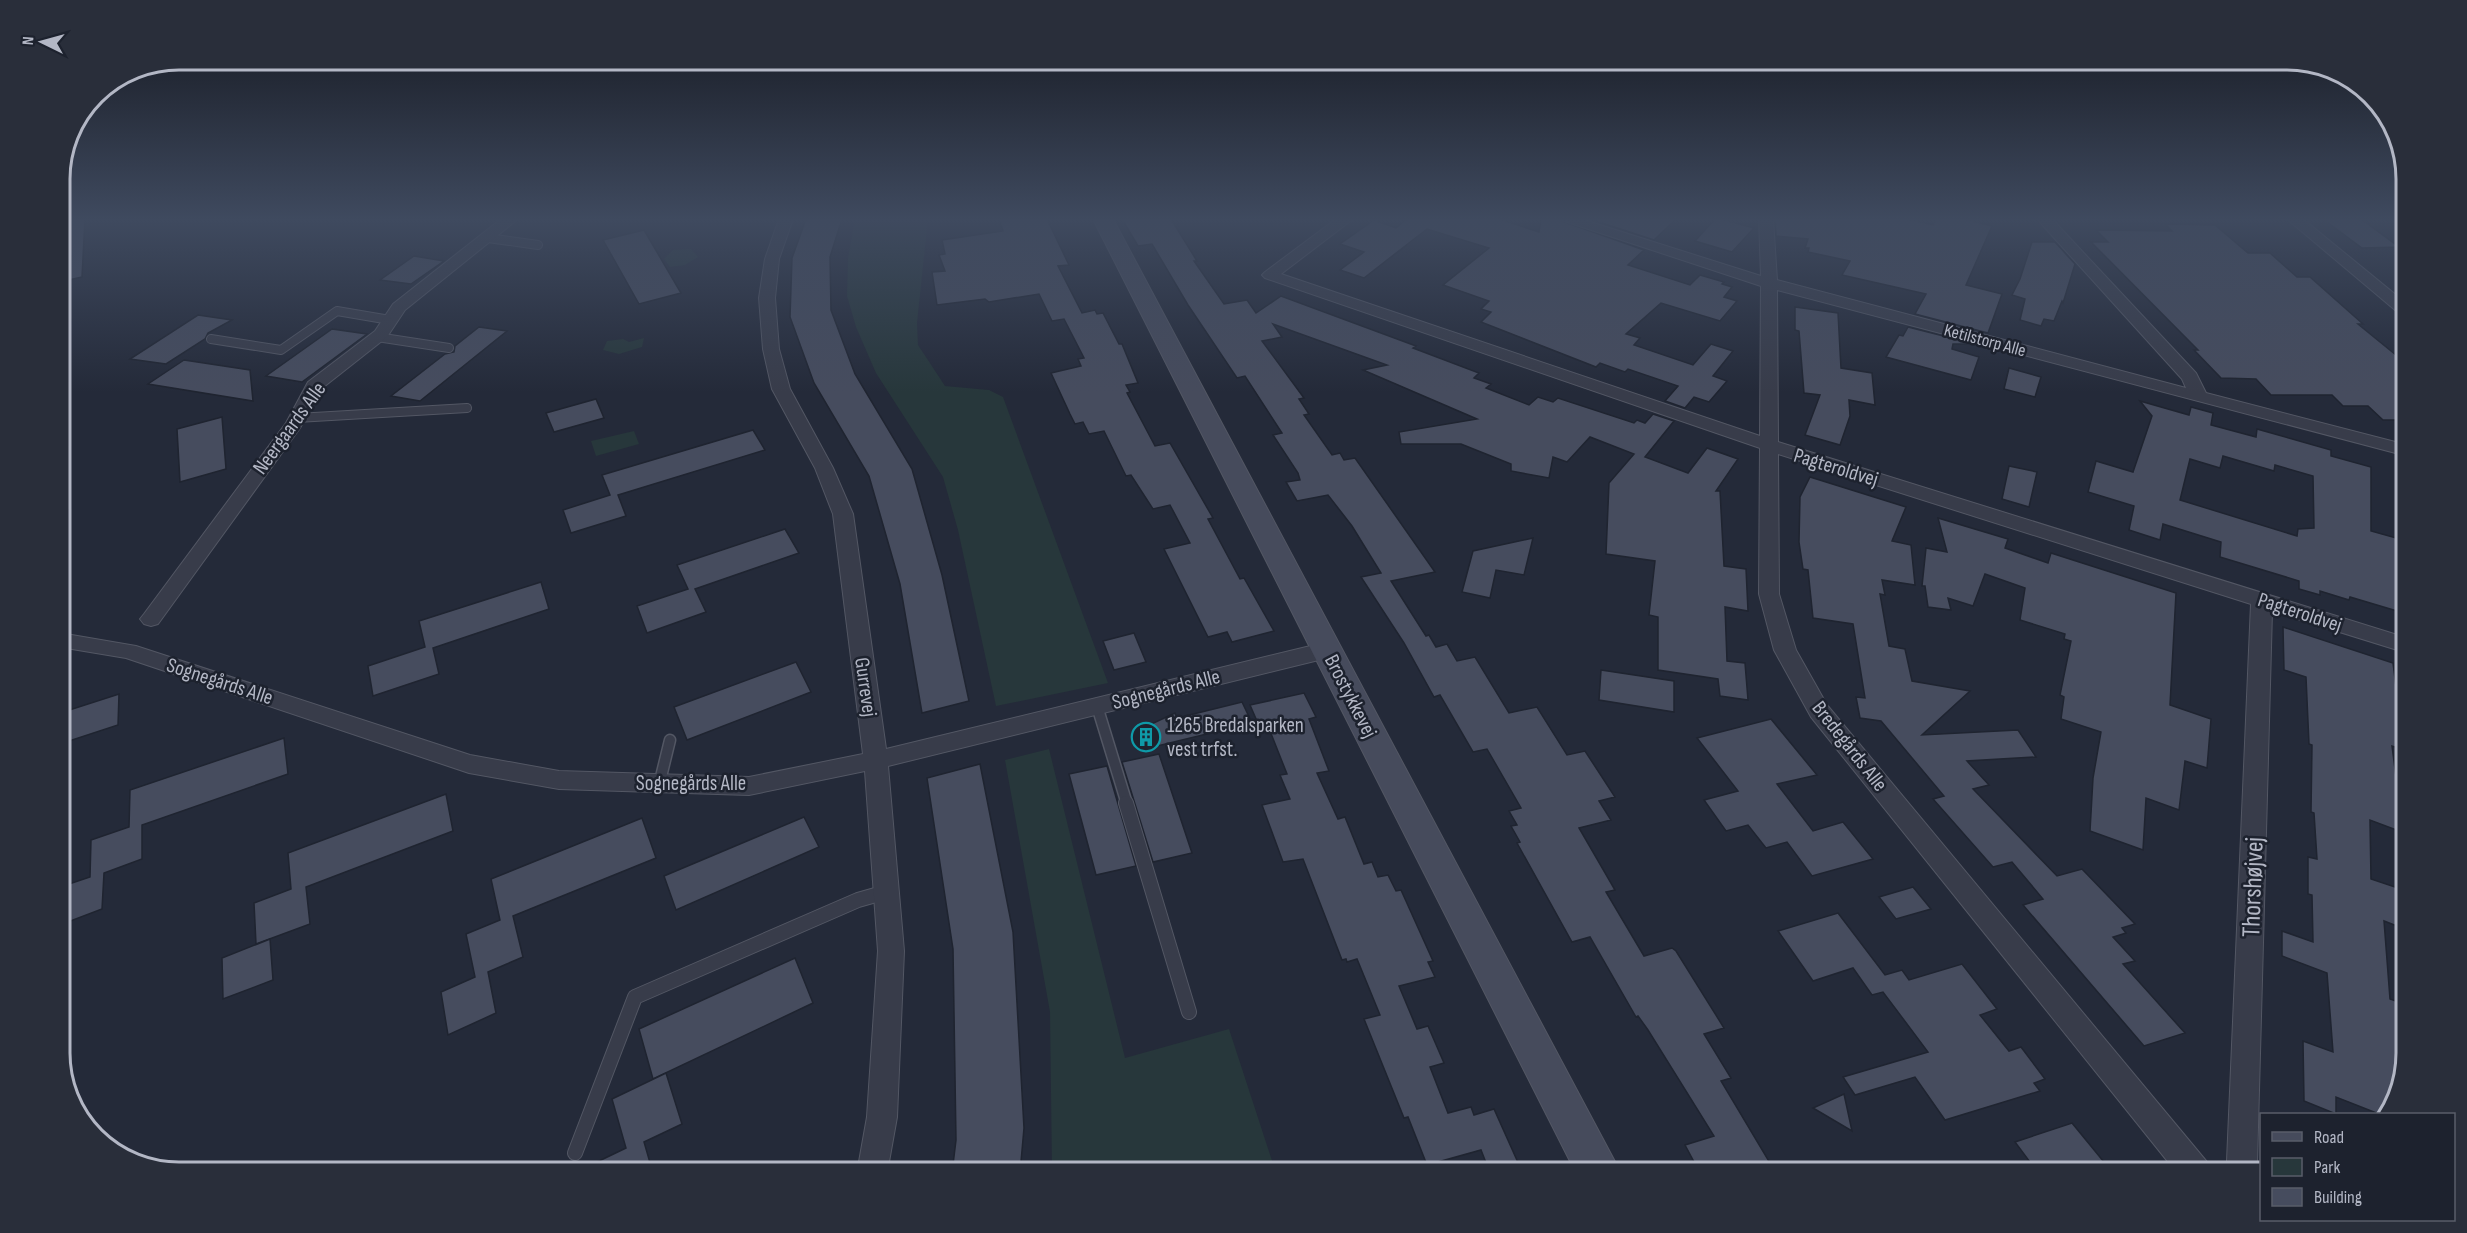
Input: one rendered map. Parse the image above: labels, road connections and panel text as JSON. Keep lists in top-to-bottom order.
{
  "streets": {
    "street": [
      "Ketilstorp Alle",
      "Neergaards Alle",
      "Pagteroldvej",
      "Sognegårds Alle",
      "Gurrevej",
      "Brostykkevej",
      "Bredegårds Alle",
      "Thorshøjvej"
    ]
  },
  "crossings": [
    ["Ketilstorp Alle", "Bredegårds Alle"],
    ["Pagteroldvej", "Bredegårds Alle"],
    ["Pagteroldvej", "Thorshøjvej"],
    ["Sognegårds Alle", "Gurrevej"],
    ["Sognegårds Alle", "Brostykkevej"]
  ],
  "places": {
    "building": ["1265 Bredalsparken vest trfst."]
  },
  "legend": ["Road", "Park", "Building"],
  "north": "left"
}
